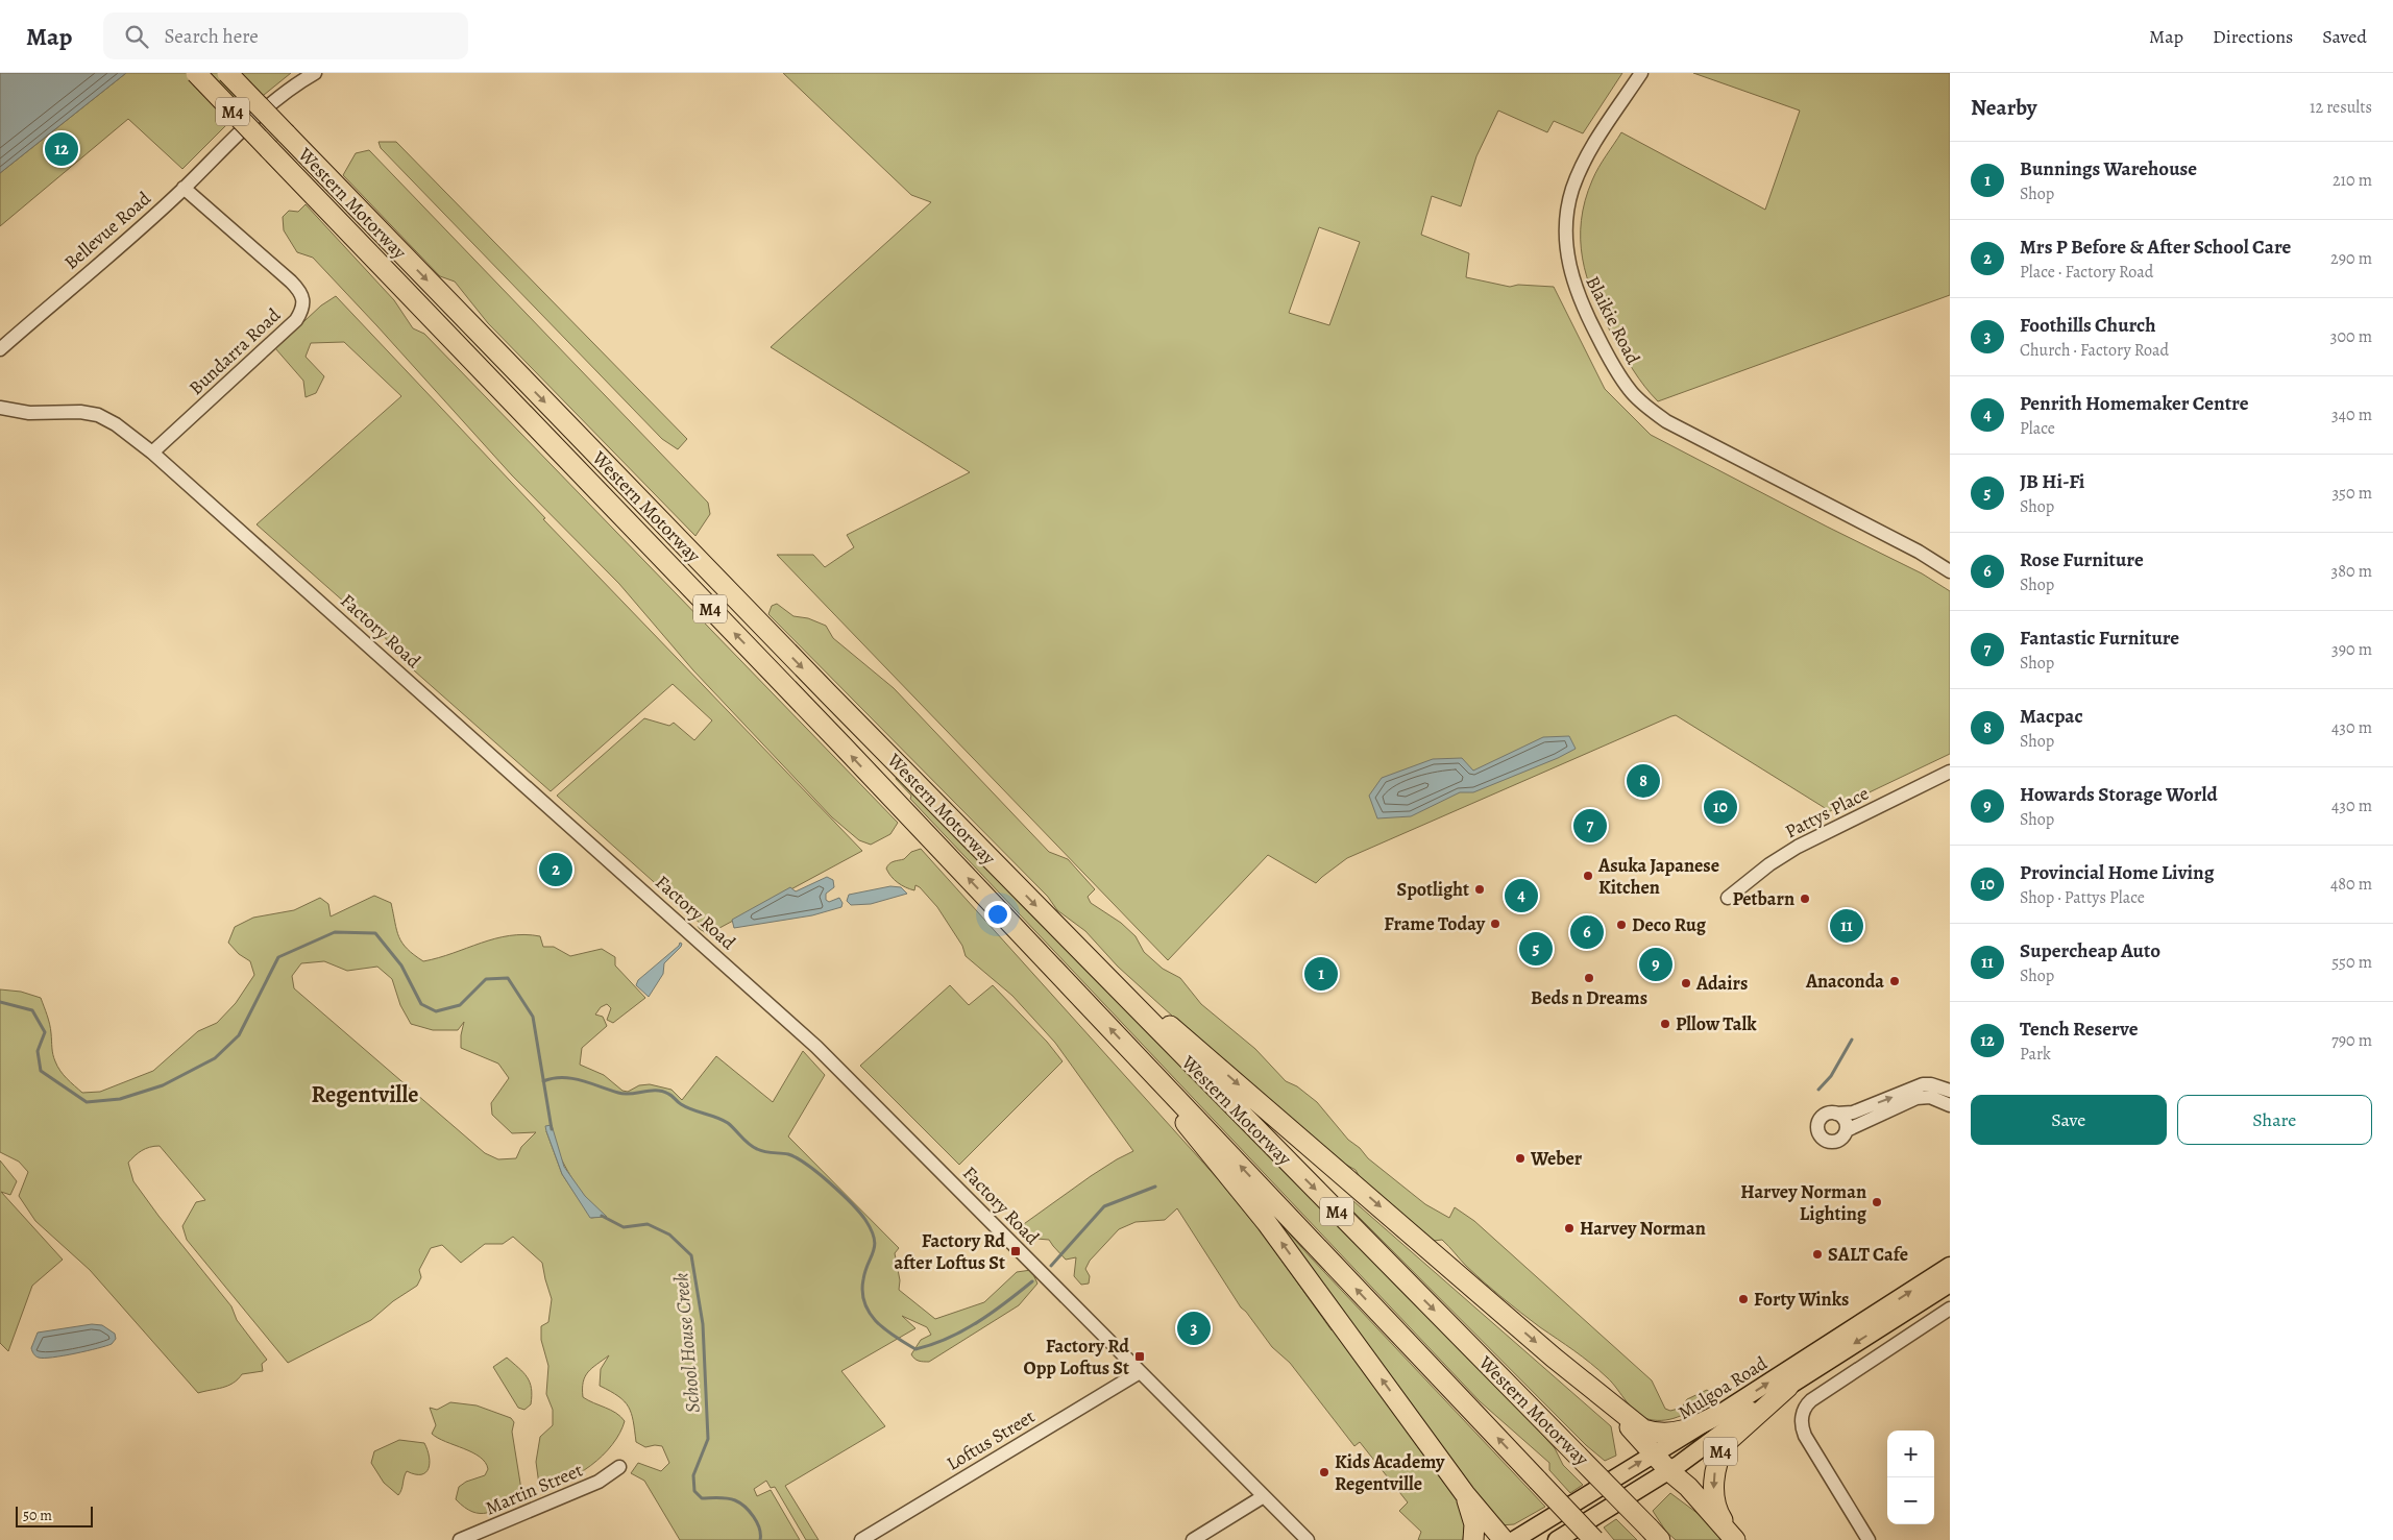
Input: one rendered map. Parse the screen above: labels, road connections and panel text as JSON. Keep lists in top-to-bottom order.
{
  "streets": {
    "highway": ["M4", "Western Motorway"],
    "main road": ["Mulgoa Road"],
    "street": [
      "Bellevue Road",
      "Blaikie Road",
      "Bundarra Road",
      "Factory Road",
      "Pattys Place",
      "Loftus Street",
      "Martin Street"
    ]
  },
  "crossings": [
    ["M4", "Western Motorway"],
    ["M4", "Mulgoa Road"],
    ["Bellevue Road", "Bundarra Road"],
    ["Bundarra Road", "Factory Road"],
    ["Factory Road", "Loftus Street"]
  ],
  "districts": ["Regentville"],
  "water": ["School House Creek"],
  "places": {
    "other": [
      "Asuka Japanese Kitchen",
      "Spotlight",
      "Petbarn",
      "Frame Today",
      "Deco Rug",
      "Beds n Dreams",
      "Anaconda",
      "Adairs",
      "Pllow Talk",
      "Weber",
      "Harvey Norman Lighting",
      "Harvey Norman",
      "SALT Cafe",
      "Forty Winks",
      "Kids Academy Regentville"
    ],
    "transit": ["Factory Rd after Loftus St", "Factory Rd Opp Loftus St"]
  },
  "scale_bar": "50 m",
  "page": {
    "header": "Map",
    "search": "Search here",
    "nav": ["Map", "Directions", "Saved"],
    "heading": ["Nearby", "12 results"],
    "pins": [
      "12",
      "8",
      "10",
      "7",
      "2",
      "4",
      "11",
      "6",
      "5",
      "9",
      "1",
      "3"
    ],
    "list": [
      {
        "mark": "1",
        "name": "Bunnings Warehouse",
        "note": "Shop",
        "value": "210 m"
      },
      {
        "mark": "2",
        "name": "Mrs P Before & After School Care",
        "note": "Place · Factory Road",
        "value": "290 m"
      },
      {
        "mark": "3",
        "name": "Foothills Church",
        "note": "Church · Factory Road",
        "value": "300 m"
      },
      {
        "mark": "4",
        "name": "Penrith Homemaker Centre",
        "note": "Place",
        "value": "340 m"
      },
      {
        "mark": "5",
        "name": "JB Hi-Fi",
        "note": "Shop",
        "value": "350 m"
      },
      {
        "mark": "6",
        "name": "Rose Furniture",
        "note": "Shop",
        "value": "380 m"
      },
      {
        "mark": "7",
        "name": "Fantastic Furniture",
        "note": "Shop",
        "value": "390 m"
      },
      {
        "mark": "8",
        "name": "Macpac",
        "note": "Shop",
        "value": "430 m"
      },
      {
        "mark": "9",
        "name": "Howards Storage World",
        "note": "Shop",
        "value": "430 m"
      },
      {
        "mark": "10",
        "name": "Provincial Home Living",
        "note": "Shop · Pattys Place",
        "value": "480 m"
      },
      {
        "mark": "11",
        "name": "Supercheap Auto",
        "note": "Shop",
        "value": "550 m"
      },
      {
        "mark": "12",
        "name": "Tench Reserve",
        "note": "Park",
        "value": "790 m"
      }
    ],
    "buttons": ["Save", "Share"],
    "map_buttons": ["+", "−"],
    "scale": "50 m"
  }
}
